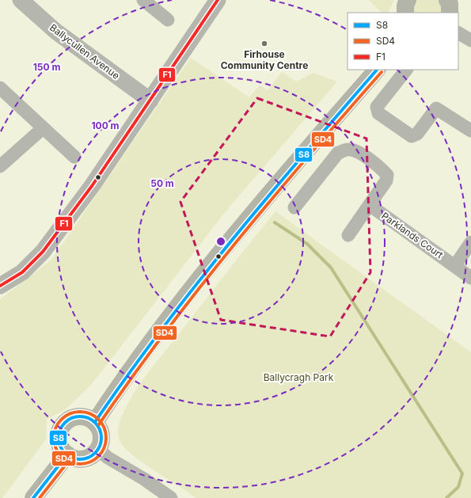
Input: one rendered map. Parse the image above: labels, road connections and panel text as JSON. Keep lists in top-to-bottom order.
{
  "streets": {
    "street": ["Ballycullen Avenue", "Parklands Court"]
  },
  "parks": ["Ballycragh Park"],
  "places": ["Firhouse Community Centre"],
  "lines": ["transit line F1", "transit line S8", "transit line SD4"],
  "legend": ["S8", "SD4", "F1"],
  "rings": ["150 m", "100 m", "50 m"]
}
